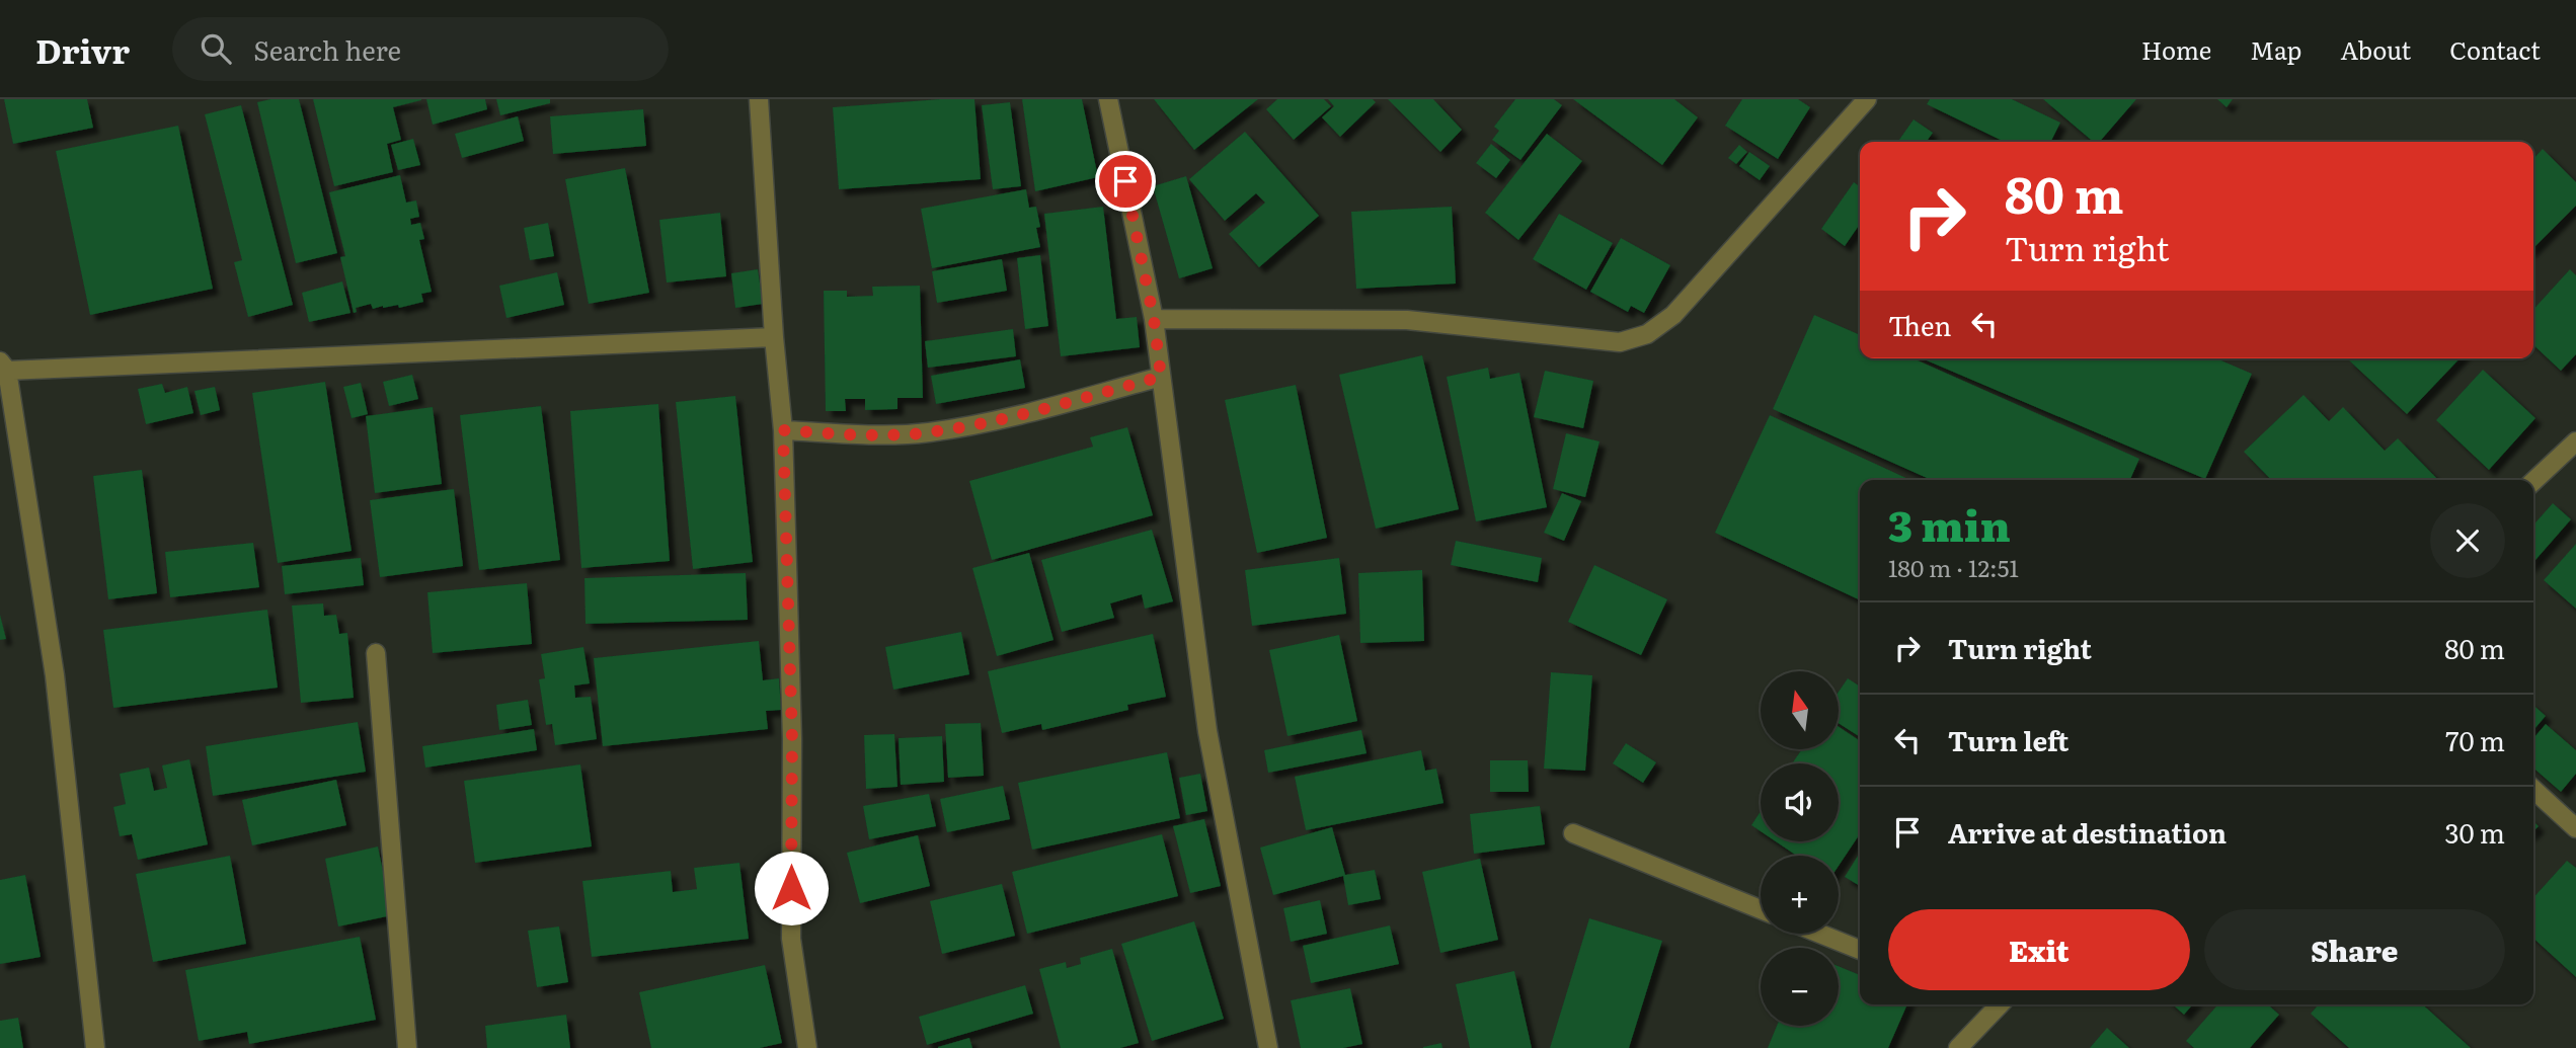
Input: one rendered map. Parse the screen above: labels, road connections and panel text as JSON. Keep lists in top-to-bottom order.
{
  "north": "top",
  "page": {
    "header": "Drivr",
    "search": "Search here",
    "nav": [
      "Home",
      "Map",
      "About",
      "Contact"
    ],
    "turn": ["80 m", "Turn right"],
    "then": "Then",
    "heading": ["3 min", "180 m · 12:51"],
    "list": [
      {
        "name": "Turn right",
        "value": "80 m"
      },
      {
        "name": "Turn left",
        "value": "70 m"
      },
      {
        "name": "Arrive at destination",
        "value": "30 m"
      }
    ],
    "map_buttons": ["+", "−"],
    "buttons": ["Exit", "Share"]
  }
}
